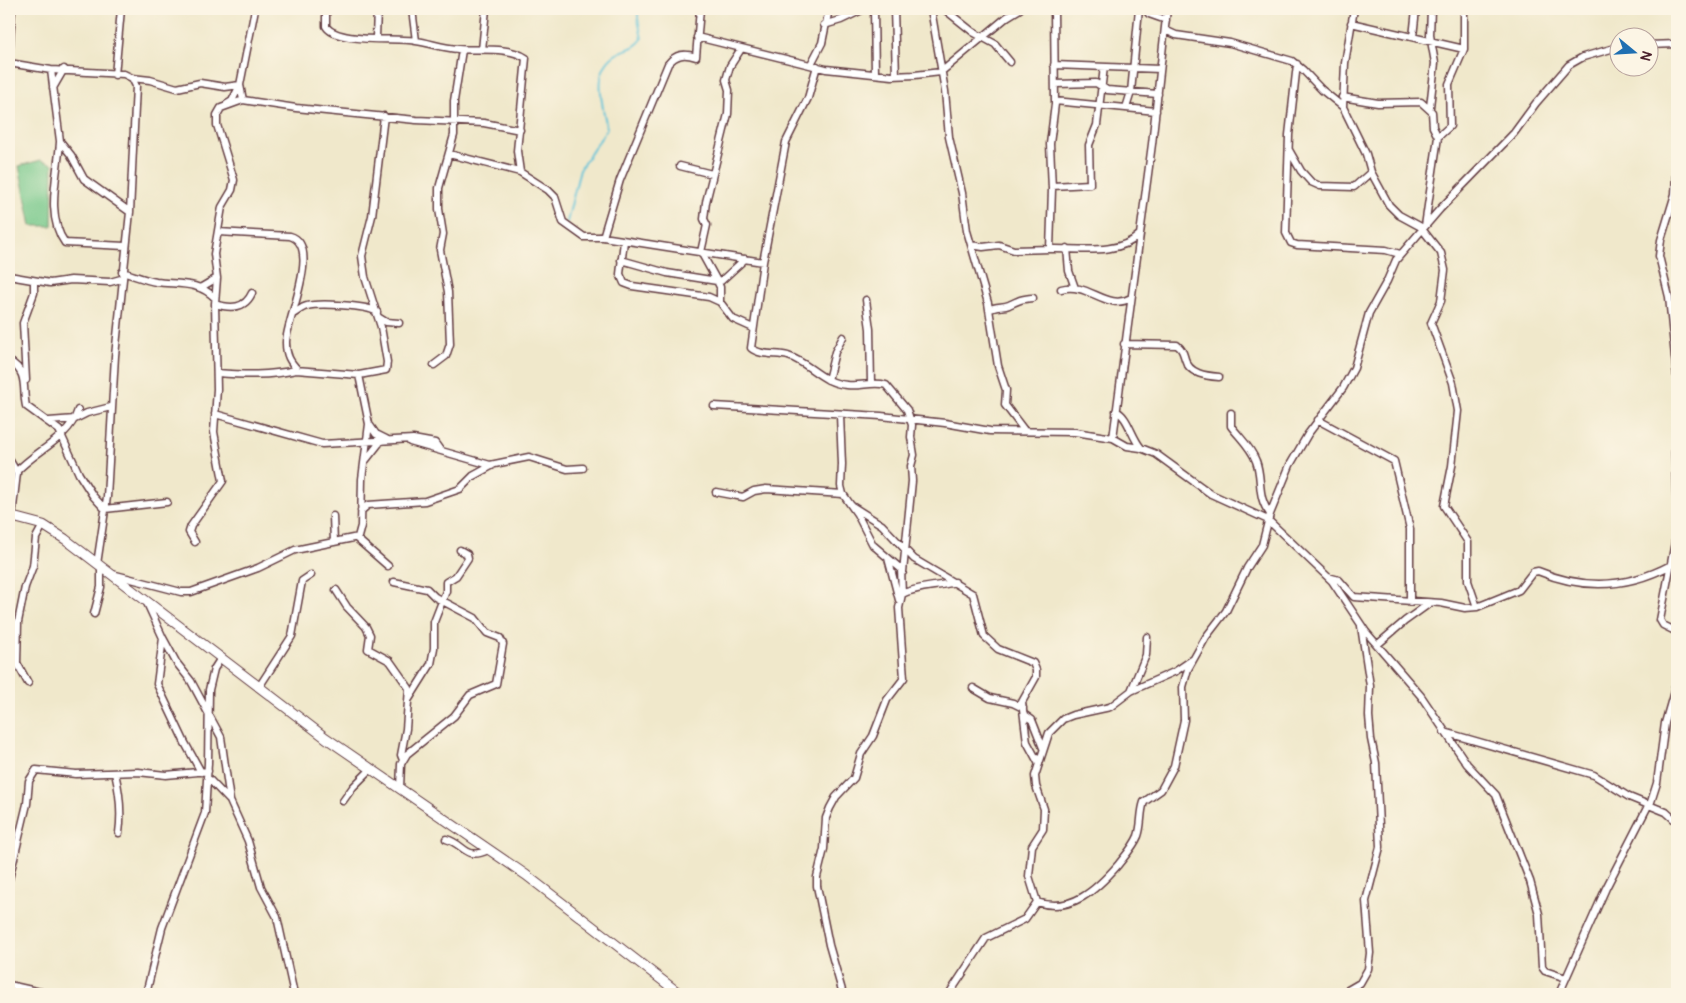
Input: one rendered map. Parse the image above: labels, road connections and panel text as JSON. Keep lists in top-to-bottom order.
{
  "north": "right"
}
